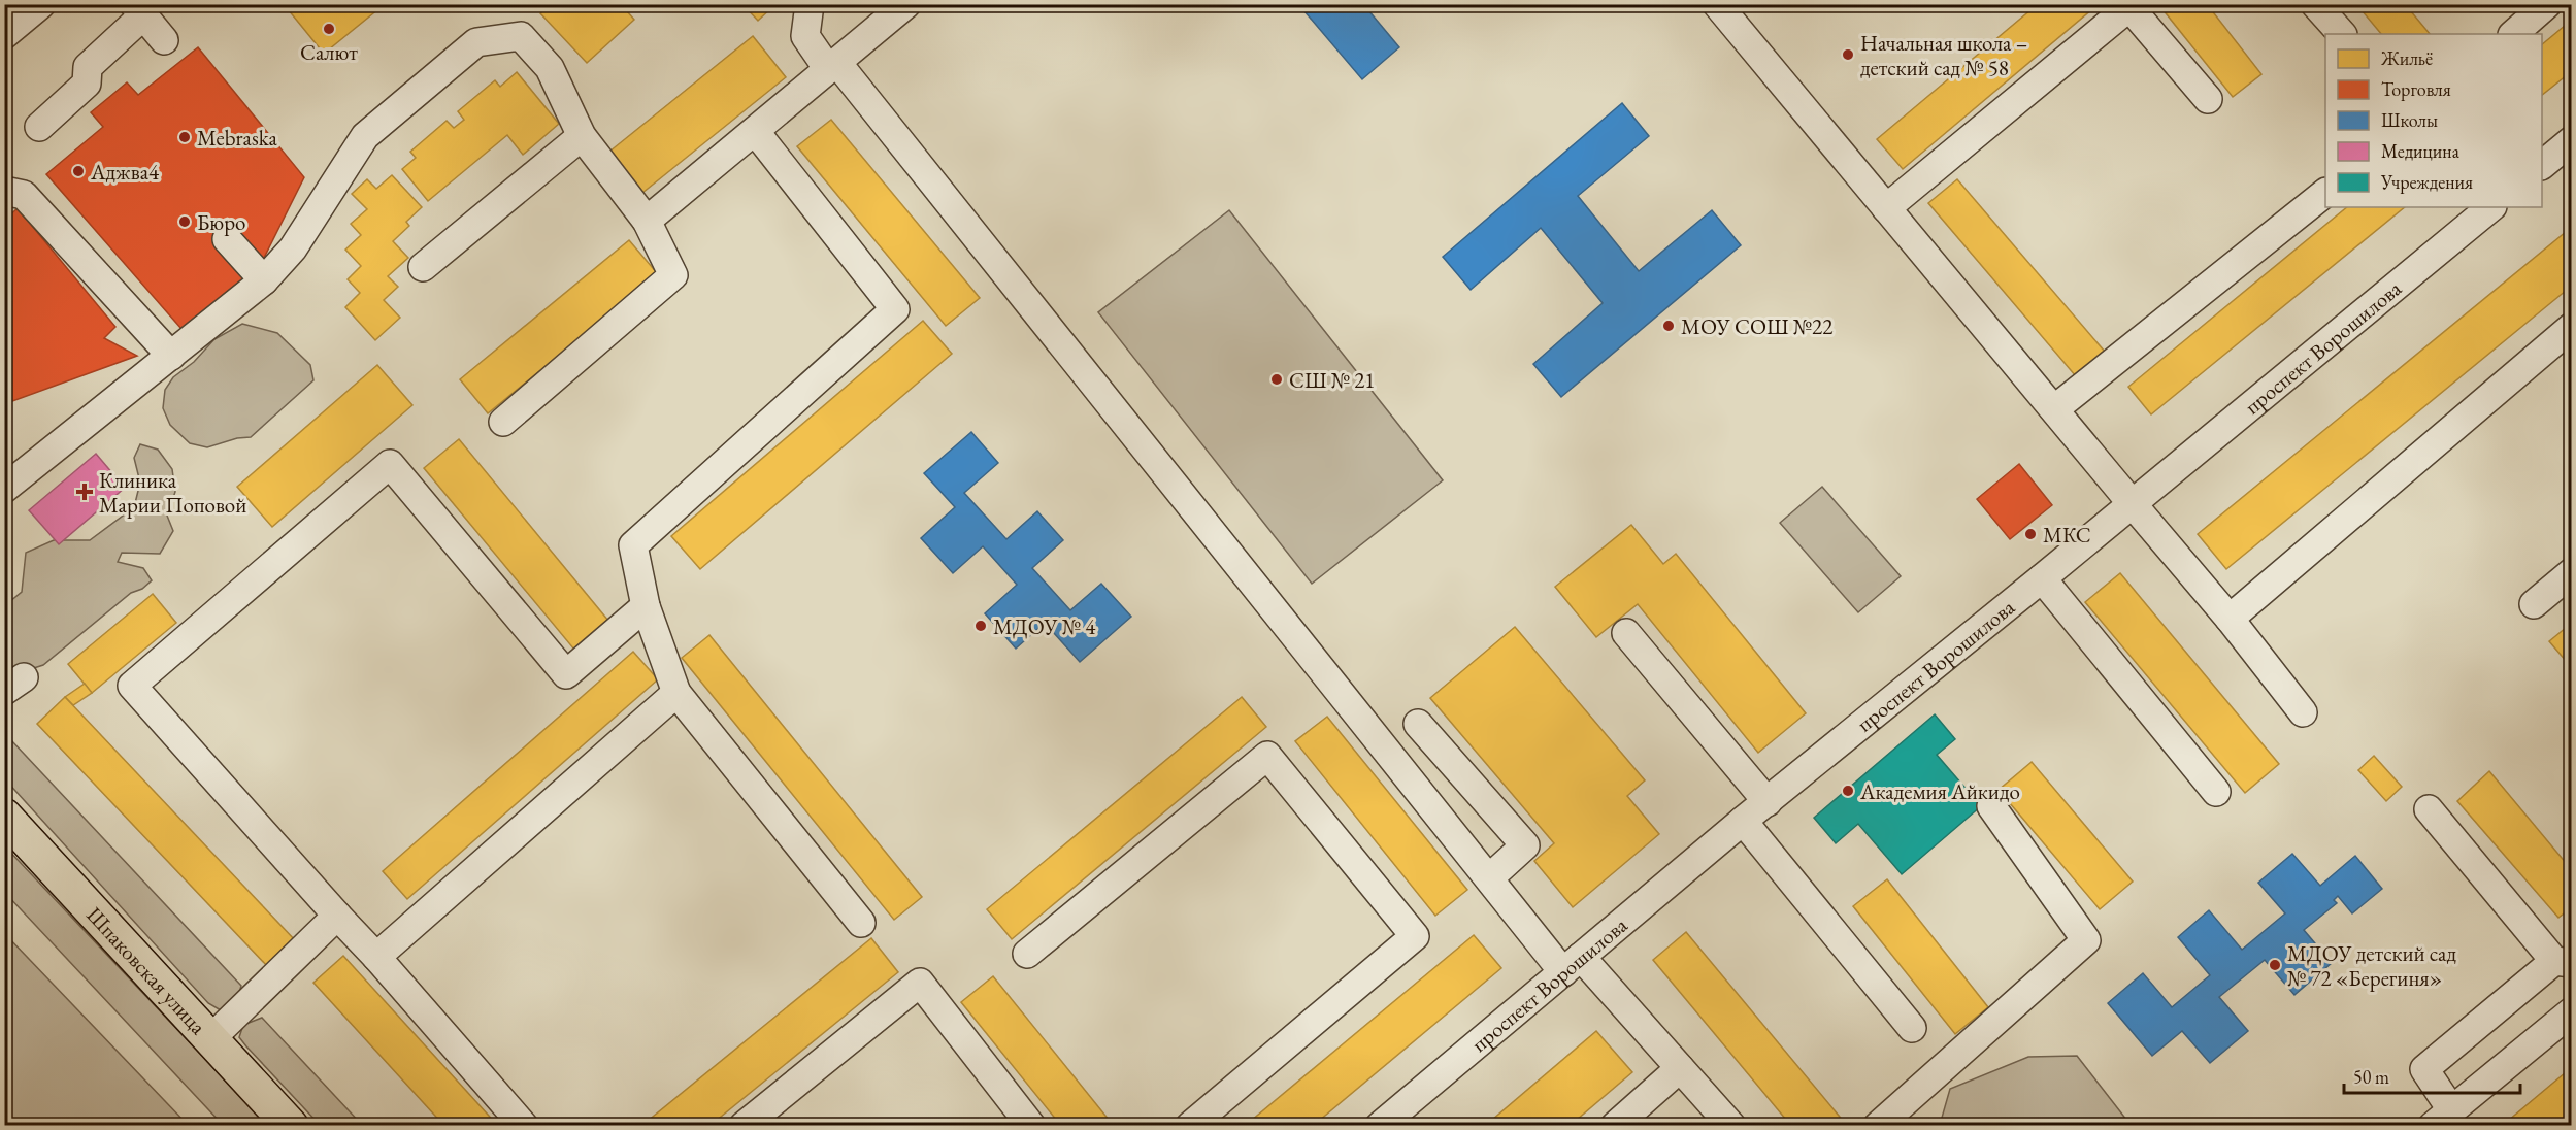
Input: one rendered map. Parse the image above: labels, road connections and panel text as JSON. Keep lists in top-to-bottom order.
{
  "streets": {
    "main road": ["Шпаковская улица"],
    "street": ["проспект Ворошилова"]
  },
  "places": {
    "other": [
      "Салют",
      "Начальная школа – детский сад № 58",
      "Mebraska",
      "Аджва4",
      "Бюро",
      "МОУ СОШ №22",
      "СШ № 21",
      "МКС",
      "МДОУ № 4",
      "Академия Айкидо",
      "МДОУ детский сад № 72 «Берегиня»"
    ],
    "health": ["Клиника Марии Поповой"]
  },
  "legend": [
    "Жильё",
    "Торговля",
    "Школы",
    "Медицина",
    "Учреждения"
  ],
  "scale_bar": "50 m"
}
